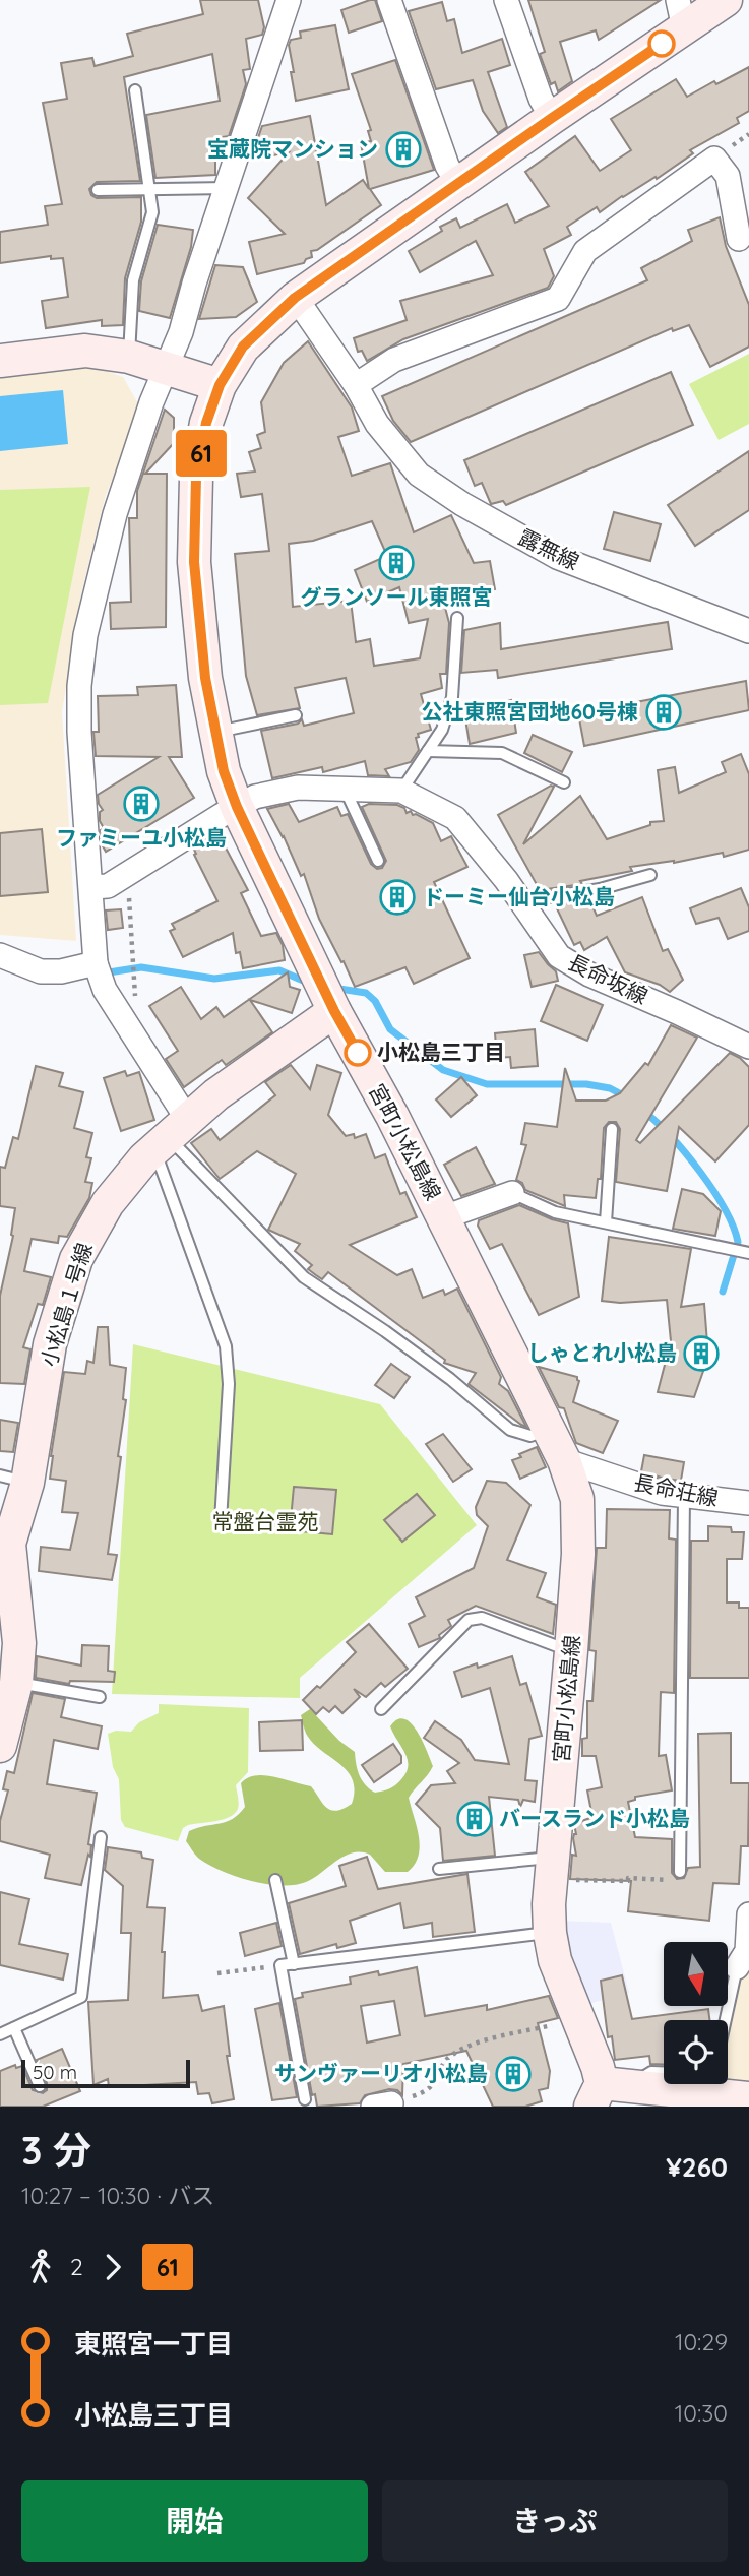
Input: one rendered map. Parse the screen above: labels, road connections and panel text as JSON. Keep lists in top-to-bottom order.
{
  "streets": {
    "street": [
      "露無線",
      "長命坂線",
      "宮町小松島線",
      "小松島１号線",
      "長命荘線"
    ]
  },
  "crossings": [
    ["露無線", "宮町小松島線"],
    ["長命坂線", "宮町小松島線"],
    ["宮町小松島線", "小松島１号線"],
    ["宮町小松島線", "長命荘線"]
  ],
  "parks": ["常盤台霊苑"],
  "places": {
    "building": [
      "宝蔵院マンション",
      "グランソール東照宮",
      "公社東照宮団地60号棟",
      "ファミーユ小松島",
      "ドーミー仙台小松島",
      "しゃとれ小松島",
      "バースランド小松島",
      "サンヴァーリオ小松島"
    ],
    "other": ["小松島三丁目"]
  },
  "lines": ["bus line 61"],
  "scale_bar": "50 m",
  "north": "bottom",
  "page": {
    "on_map": "61",
    "scale": "50 m",
    "heading": ["3 分", "10:27 – 10:30 · バス", "¥260"],
    "legs": ["2", "61"],
    "list": [
      {
        "name": "東照宮一丁目",
        "value": "10:29"
      },
      {
        "name": "小松島三丁目",
        "value": "10:30"
      }
    ],
    "buttons": ["開始", "きっぷ"]
  }
}
